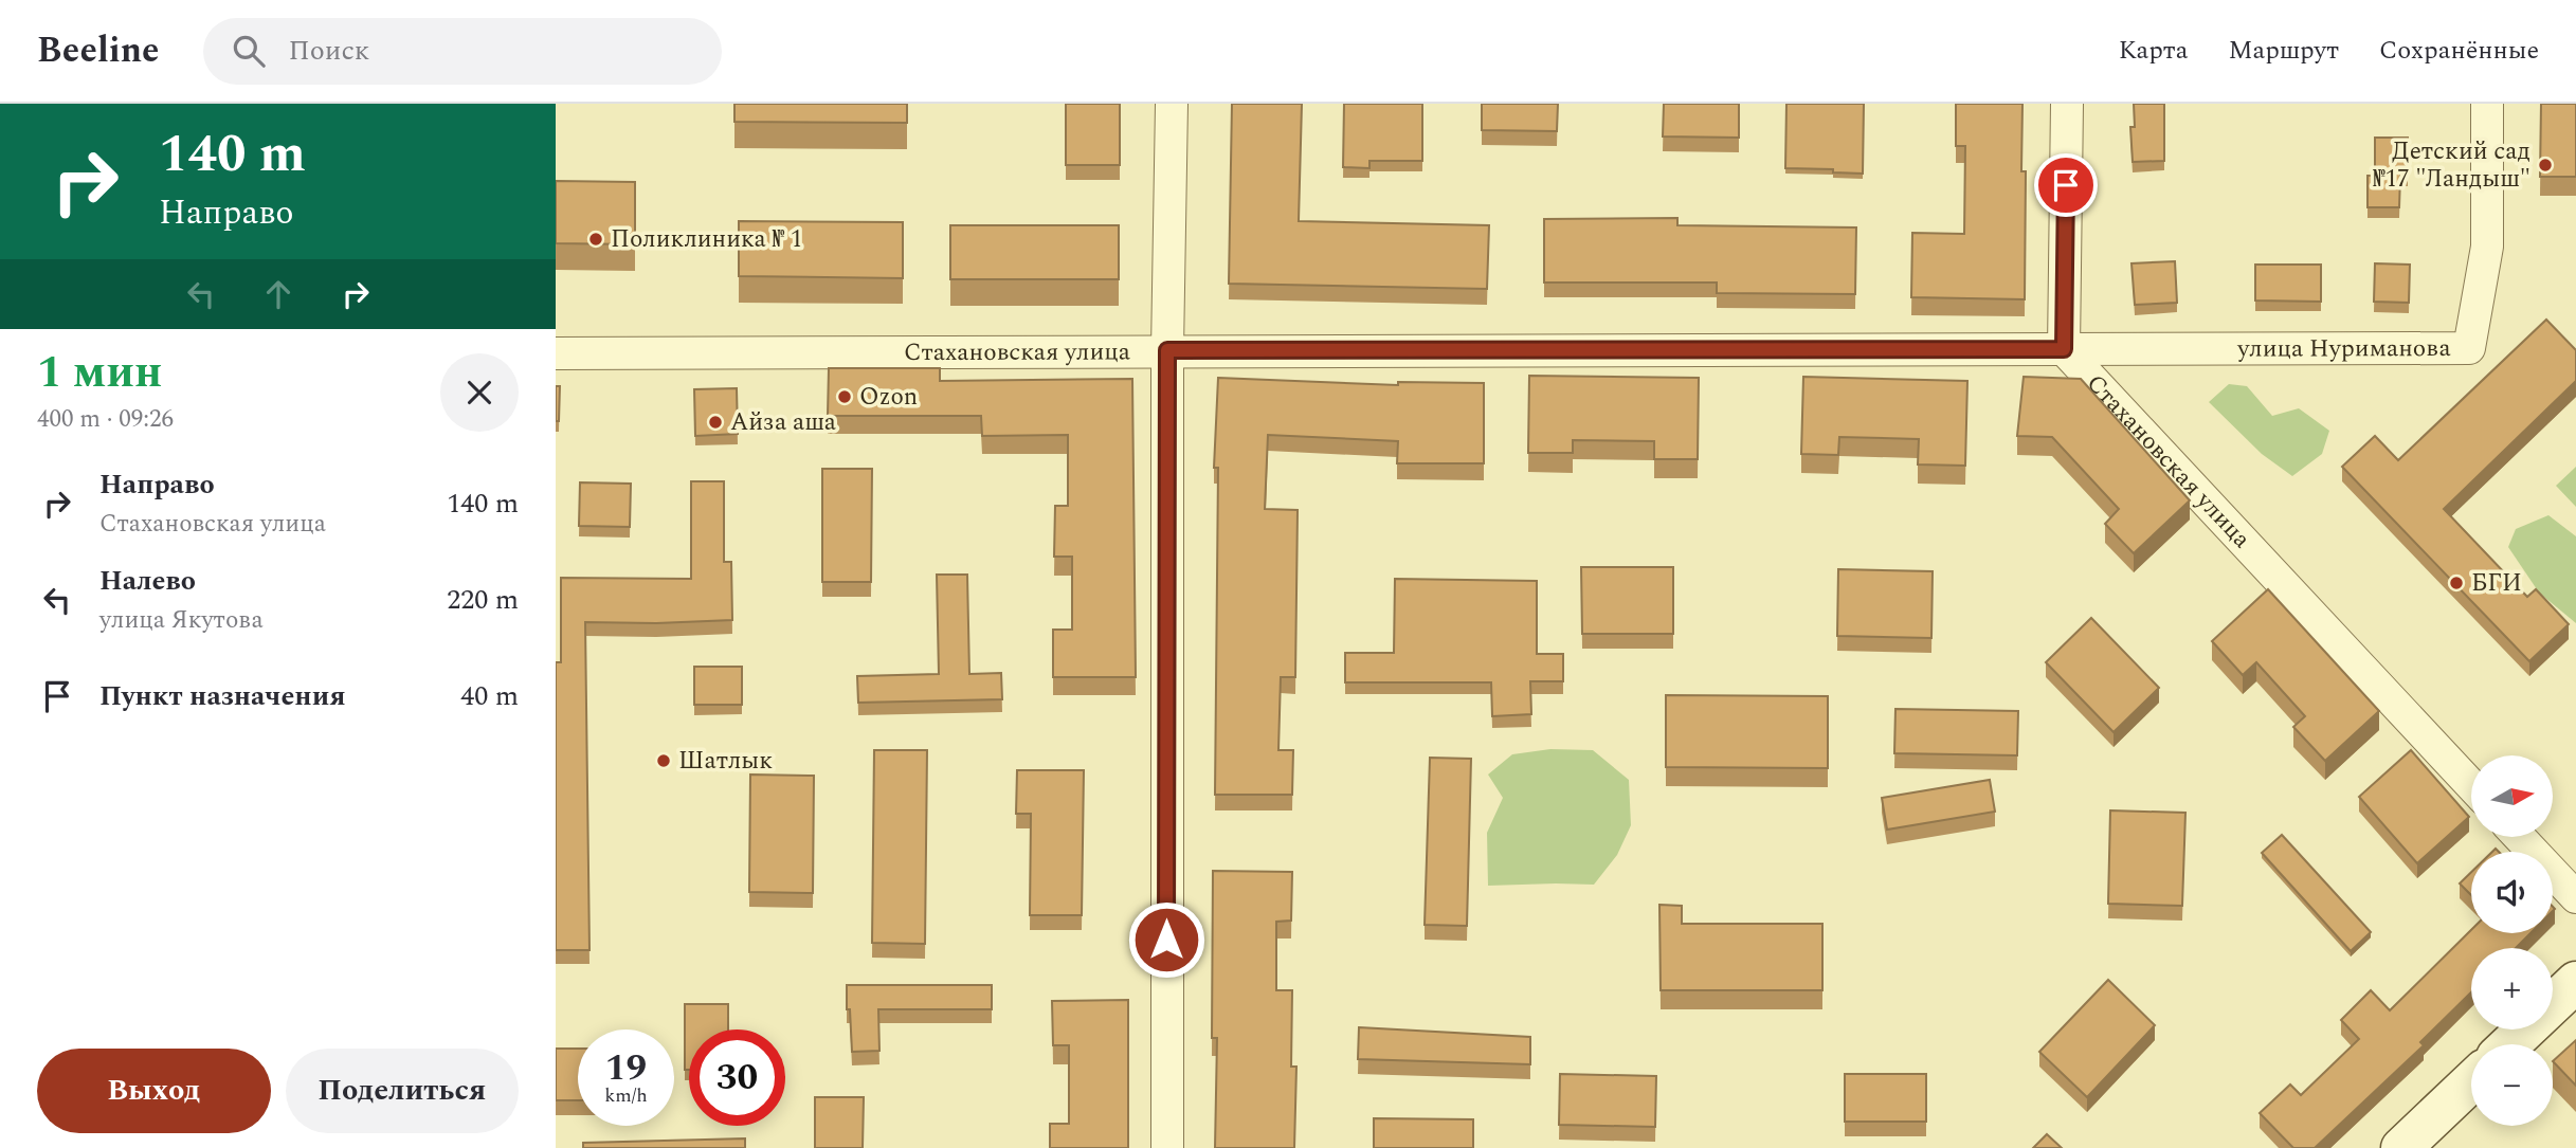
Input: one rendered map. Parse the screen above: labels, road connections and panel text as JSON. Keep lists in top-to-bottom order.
{
  "streets": {
    "street": ["улица Нуриманова", "Стахановская улица"]
  },
  "crossings": [
    ["улица Нуриманова", "Стахановская улица"]
  ],
  "places": [
    "Детский сад №17 \"Ландыш\"",
    "Поликлиника № 1",
    "Ozon",
    "Айза аша",
    "БГИ",
    "Шатлык"
  ],
  "north": "right",
  "page": {
    "header": "Beeline",
    "search": "Поиск",
    "nav": ["Карта", "Маршрут", "Сохранённые"],
    "turn": ["140 m", "Направо"],
    "heading": ["1 мин", "400 m · 09:26"],
    "list": [
      {
        "name": "Направо",
        "note": "Стахановская улица",
        "value": "140 m"
      },
      {
        "name": "Налево",
        "note": "улица Якутова",
        "value": "220 m"
      },
      {
        "name": "Пункт назначения",
        "value": "40 m"
      }
    ],
    "map_buttons": ["+", "−"],
    "speed": "19 km/h",
    "limit": "30",
    "buttons": ["Выход", "Поделиться"]
  }
}
